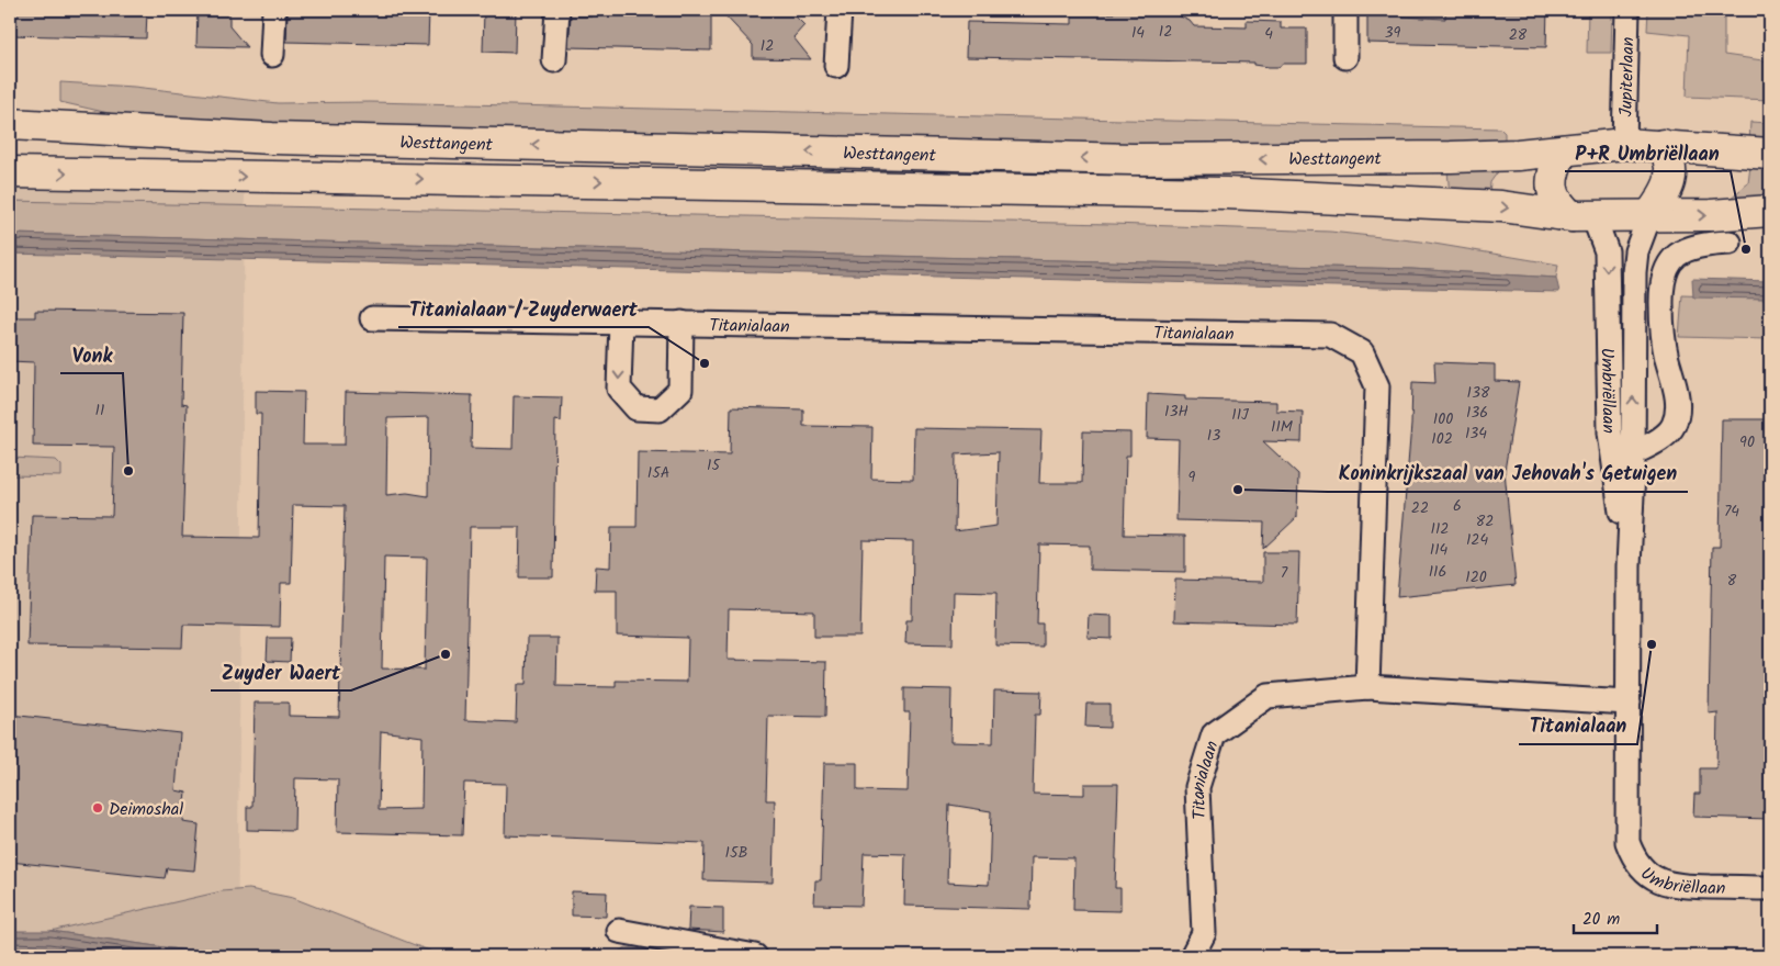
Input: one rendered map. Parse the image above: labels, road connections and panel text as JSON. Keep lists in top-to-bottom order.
{
  "streets": {
    "main road": ["Westtangent"],
    "street": ["Jupiterlaan", "Titanialaan", "Umbriëllaan"]
  },
  "crossings": [
    ["Jupiterlaan", "Westtangent"],
    ["Westtangent", "Umbriëllaan"],
    ["Titanialaan", "Umbriëllaan"]
  ],
  "places": [
    "P+R Umbriëllaan",
    "Titanialaan / Zuyderwaert",
    "Vonk",
    "Koninkrijkszaal van Jehovah's Getuigen",
    "Titanialaan",
    "Zuyder Waert",
    "Deimoshal"
  ],
  "house_numbers": [
    "12",
    "14",
    "39",
    "4",
    "28",
    "12",
    "138",
    "11",
    "13H",
    "136",
    "11J",
    "100",
    "11M",
    "134",
    "13",
    "102",
    "90",
    "15",
    "15A",
    "9",
    "6",
    "22",
    "74",
    "82",
    "112",
    "124",
    "114",
    "116",
    "7",
    "120",
    "8",
    "15B"
  ],
  "scale_bar": "20 m"
}
